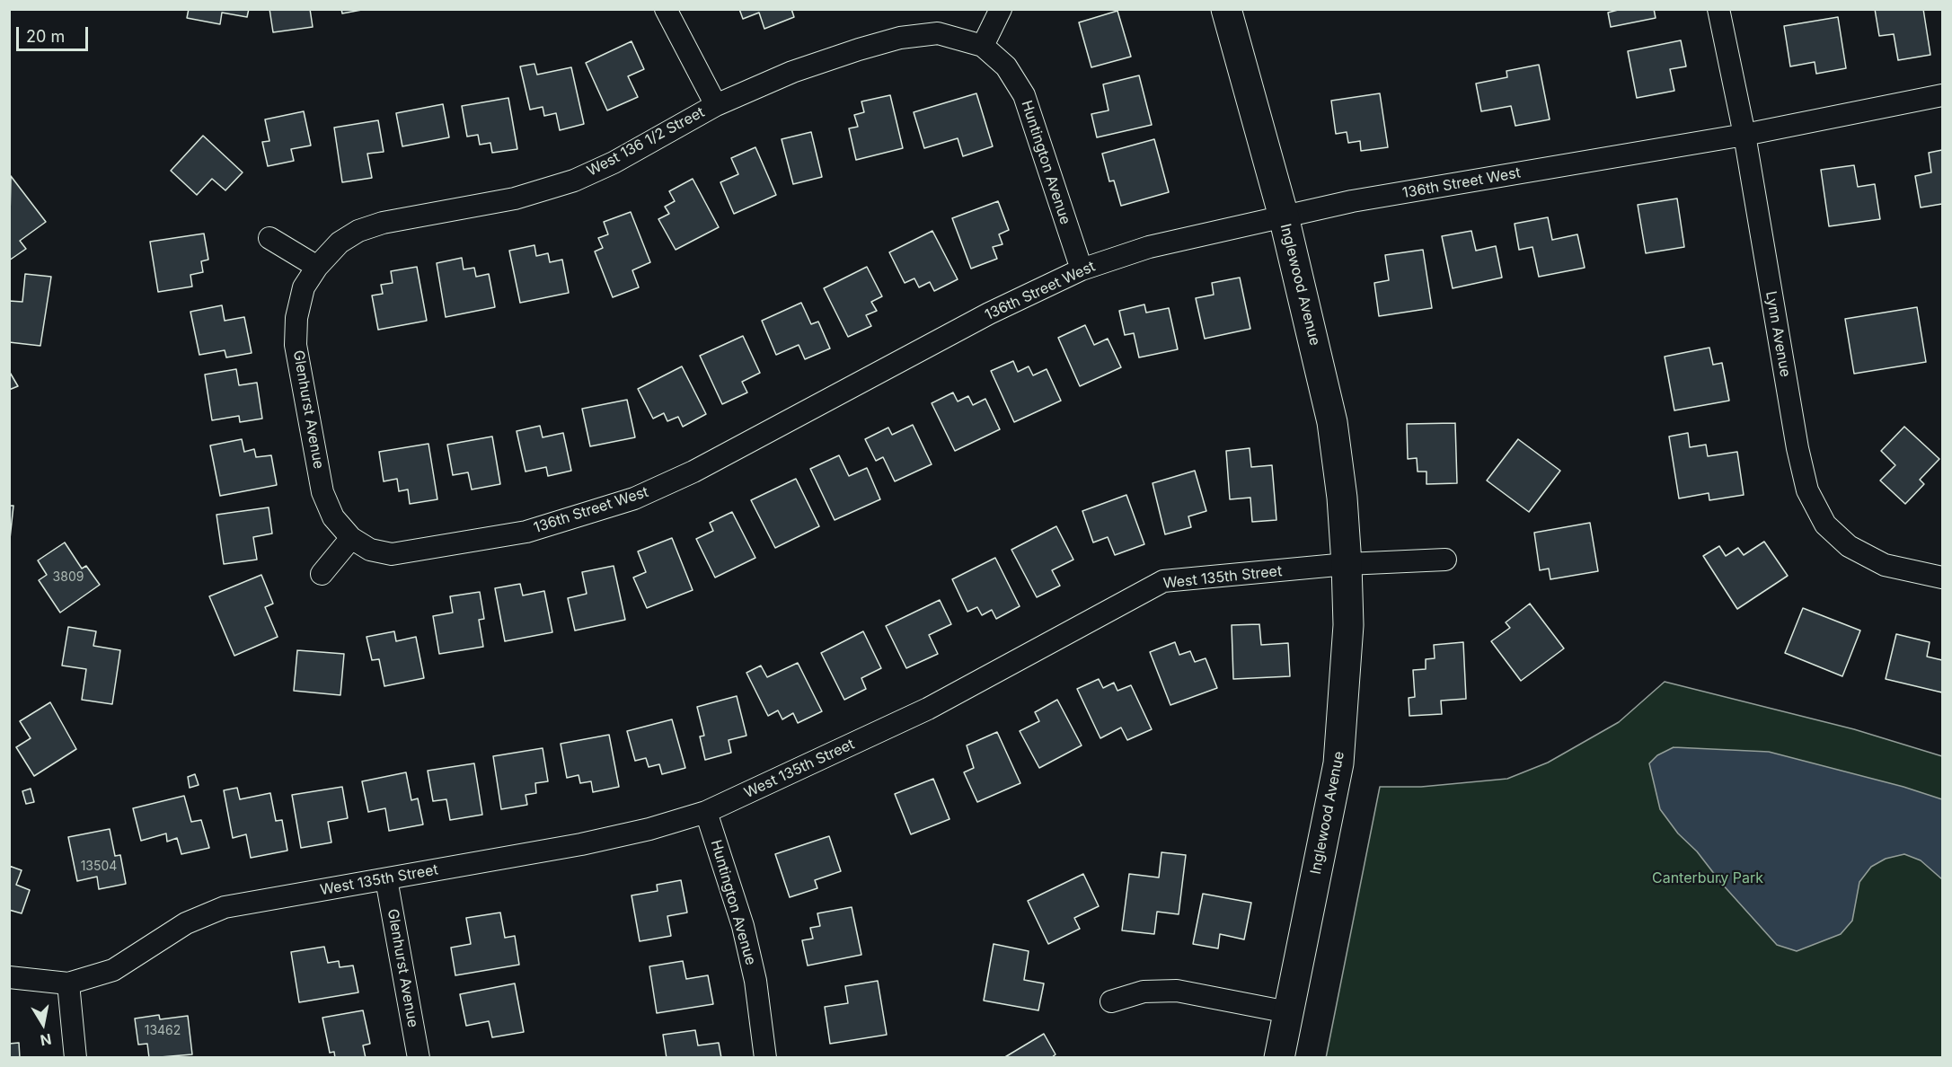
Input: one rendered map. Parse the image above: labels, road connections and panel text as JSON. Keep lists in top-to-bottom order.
{
  "streets": {
    "street": [
      "West 136 1/2 Street",
      "Huntington Avenue",
      "136th Street West",
      "Inglewood Avenue",
      "Lynn Avenue",
      "Glenhurst Avenue",
      "West 135th Street"
    ]
  },
  "crossings": [
    ["West 136 1/2 Street", "Huntington Avenue"],
    ["West 136 1/2 Street", "Glenhurst Avenue"],
    ["Huntington Avenue", "136th Street West"],
    ["Huntington Avenue", "West 135th Street"],
    ["136th Street West", "Inglewood Avenue"],
    ["136th Street West", "Lynn Avenue"],
    ["136th Street West", "Glenhurst Avenue"],
    ["Inglewood Avenue", "West 135th Street"],
    ["Glenhurst Avenue", "West 135th Street"]
  ],
  "parks": ["Canterbury Park"],
  "house_numbers": ["3809", "13504", "13462"],
  "scale_bar": "20 m",
  "north": "bottom"
}
